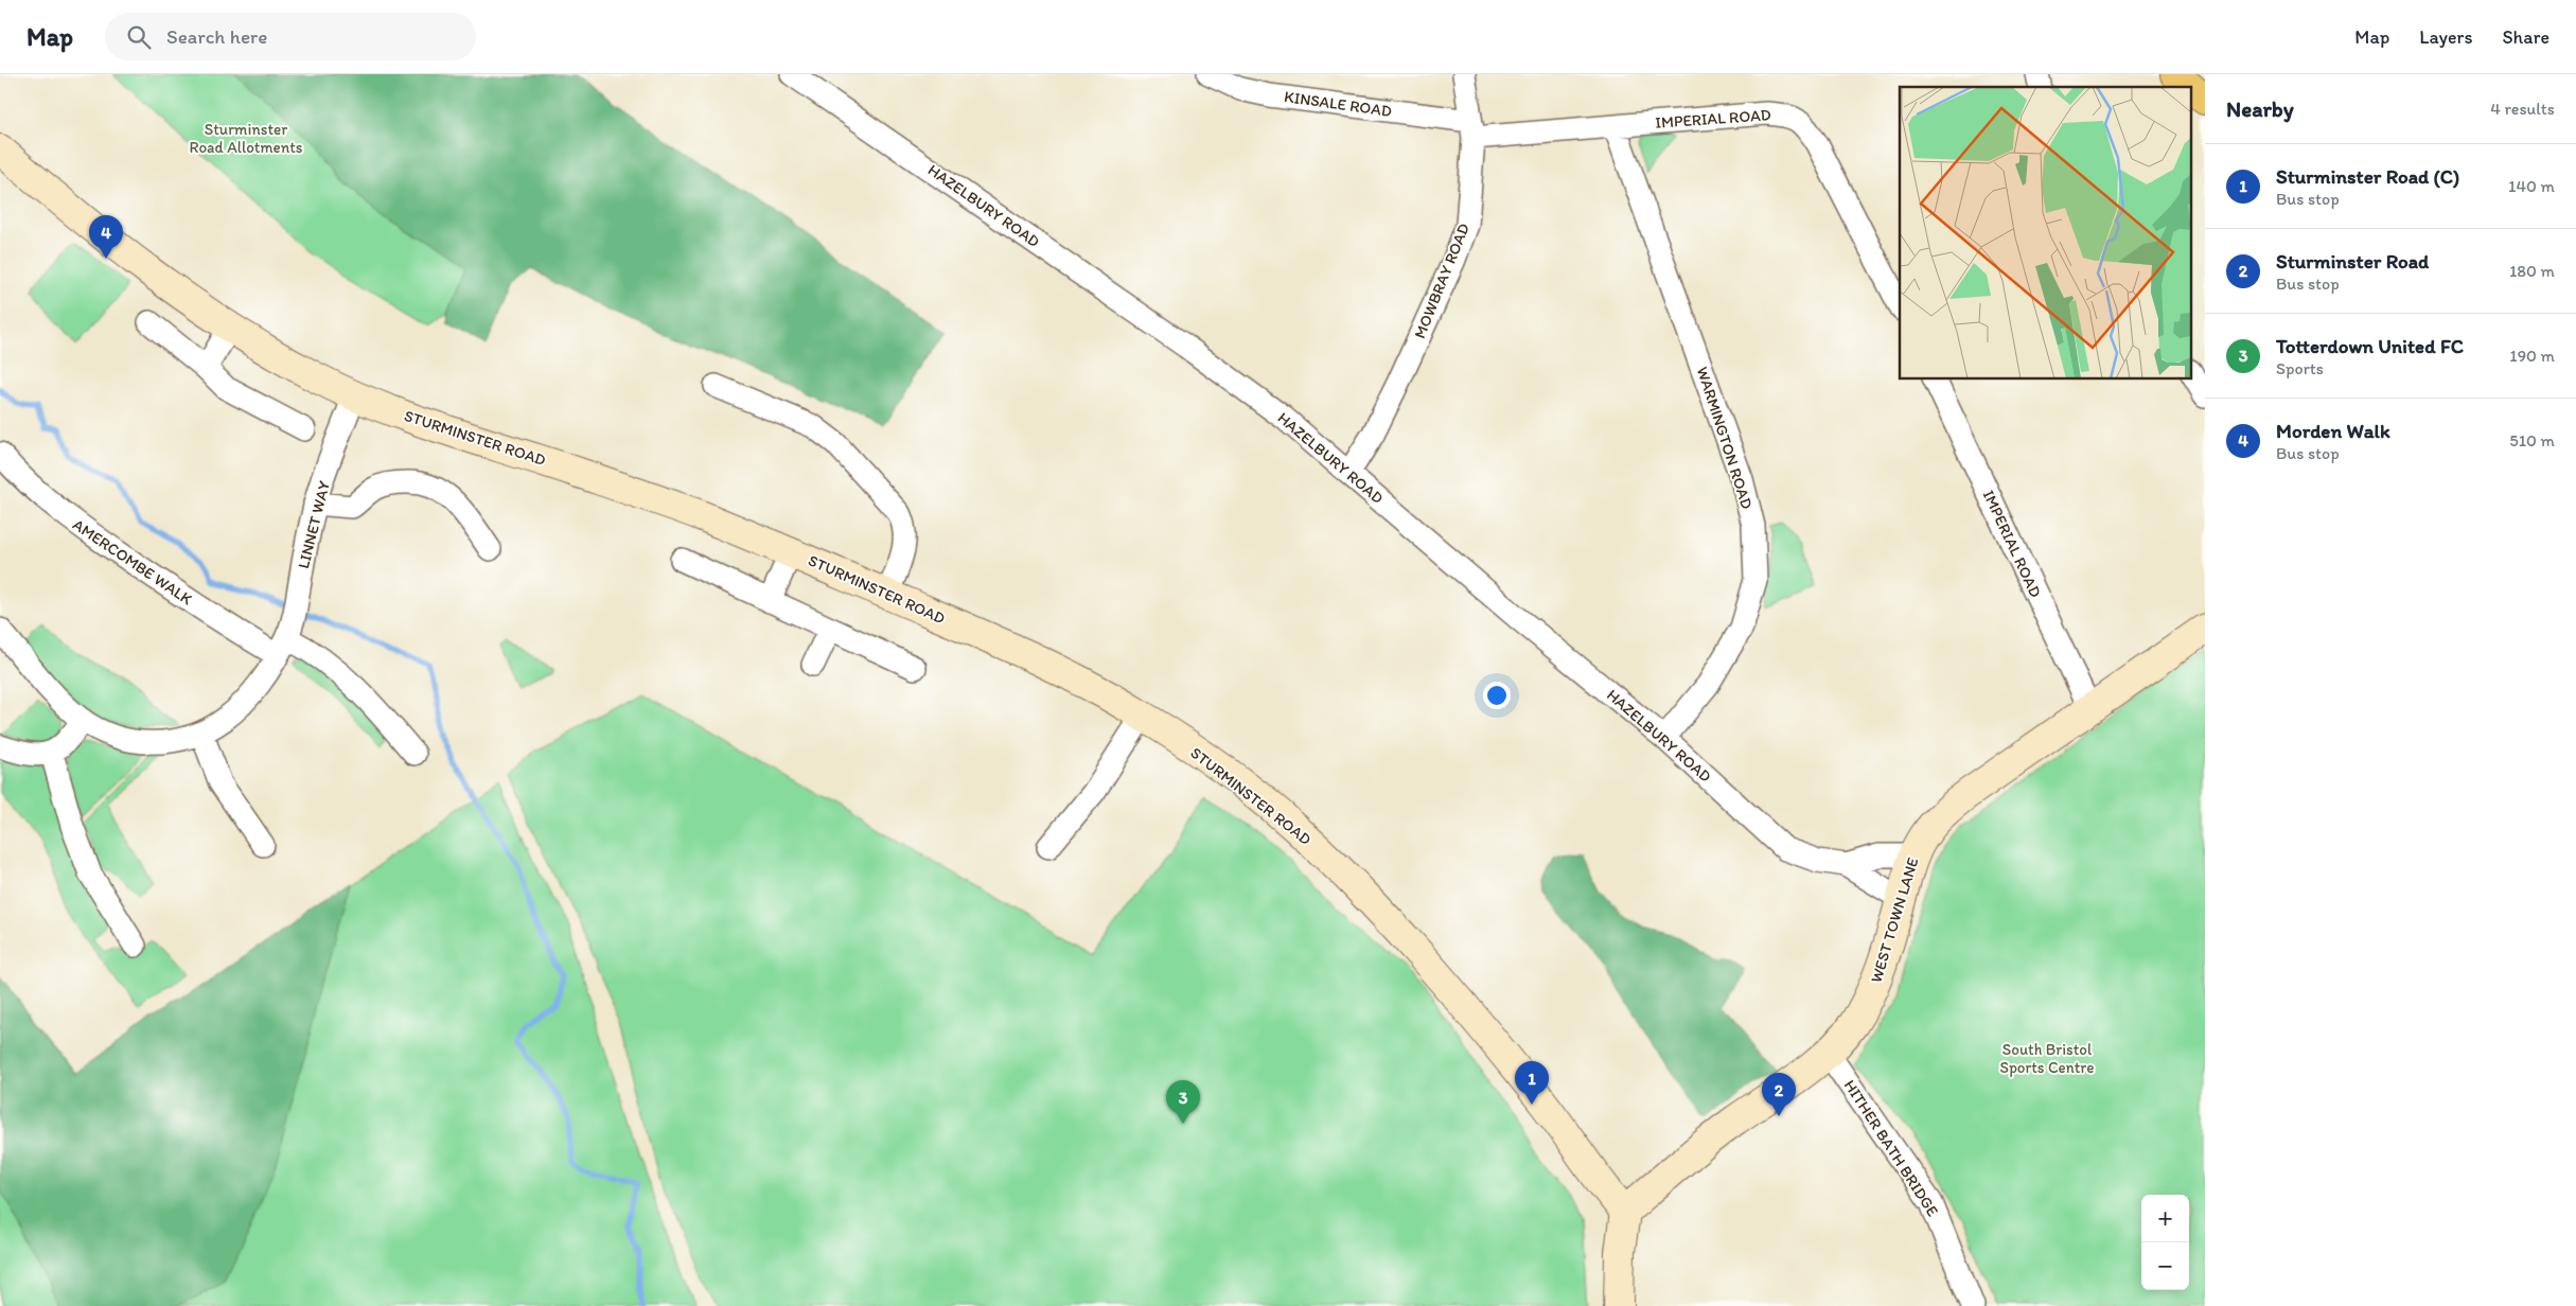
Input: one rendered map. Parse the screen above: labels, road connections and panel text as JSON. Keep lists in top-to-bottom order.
{
  "streets": {
    "street": [
      "KINSALE ROAD",
      "IMPERIAL ROAD",
      "HAZELBURY ROAD",
      "MOWBRAY ROAD",
      "STURMINSTER ROAD",
      "WARMINGTON ROAD",
      "LINNET WAY",
      "AMERCOMBE WALK",
      "WEST TOWN LANE",
      "HITHER BATH BRIDGE"
    ]
  },
  "crossings": [
    ["KINSALE ROAD", "IMPERIAL ROAD"],
    ["KINSALE ROAD", "MOWBRAY ROAD"],
    ["IMPERIAL ROAD", "MOWBRAY ROAD"],
    ["IMPERIAL ROAD", "WARMINGTON ROAD"],
    ["IMPERIAL ROAD", "WEST TOWN LANE"],
    ["HAZELBURY ROAD", "MOWBRAY ROAD"],
    ["HAZELBURY ROAD", "WARMINGTON ROAD"],
    ["HAZELBURY ROAD", "WEST TOWN LANE"],
    ["STURMINSTER ROAD", "LINNET WAY"],
    ["STURMINSTER ROAD", "WEST TOWN LANE"],
    ["LINNET WAY", "AMERCOMBE WALK"],
    ["WEST TOWN LANE", "HITHER BATH BRIDGE"]
  ],
  "parks": ["Sturminster Road Allotments", "South Bristol Sports Centre"],
  "page": {
    "header": "Map",
    "search": "Search here",
    "nav": ["Map", "Layers", "Share"],
    "heading": ["Nearby", "4 results"],
    "list": [
      {
        "mark": "1",
        "name": "Sturminster Road (C)",
        "note": "Bus stop",
        "value": "140 m"
      },
      {
        "mark": "2",
        "name": "Sturminster Road",
        "note": "Bus stop",
        "value": "180 m"
      },
      {
        "mark": "3",
        "name": "Totterdown United FC",
        "note": "Sports",
        "value": "190 m"
      },
      {
        "mark": "4",
        "name": "Morden Walk",
        "note": "Bus stop",
        "value": "510 m"
      }
    ],
    "pins": [
      "4",
      "1",
      "2",
      "3"
    ],
    "map_buttons": ["+", "−"]
  }
}
